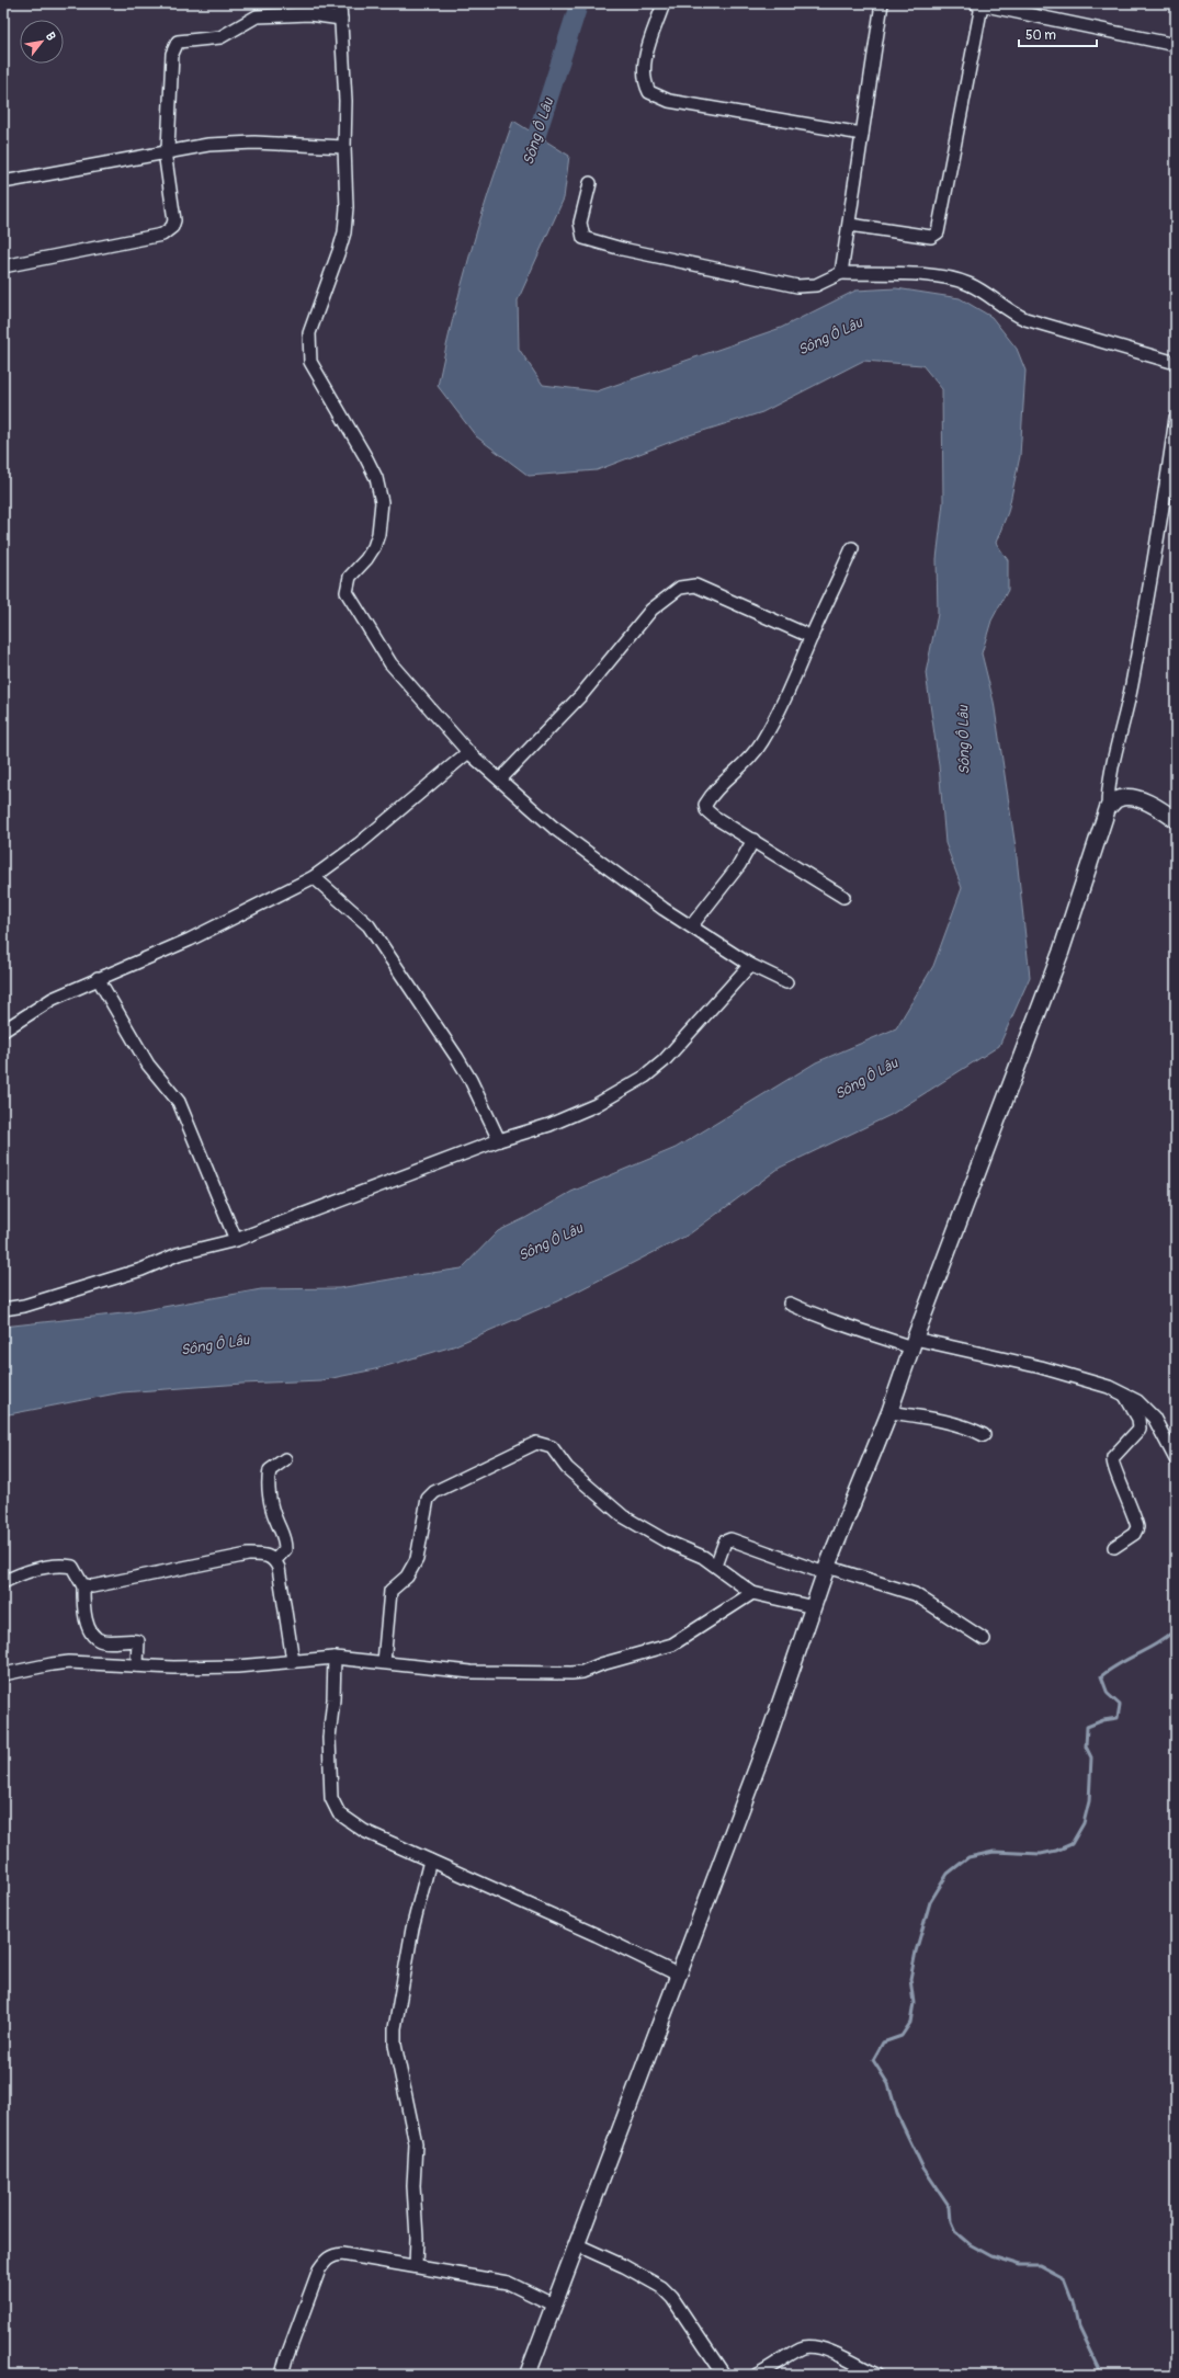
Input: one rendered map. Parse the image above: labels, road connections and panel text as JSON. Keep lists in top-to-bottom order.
{
  "water": ["Sông Ô Lâu"],
  "scale_bar": "50 m",
  "north": "top right"
}
